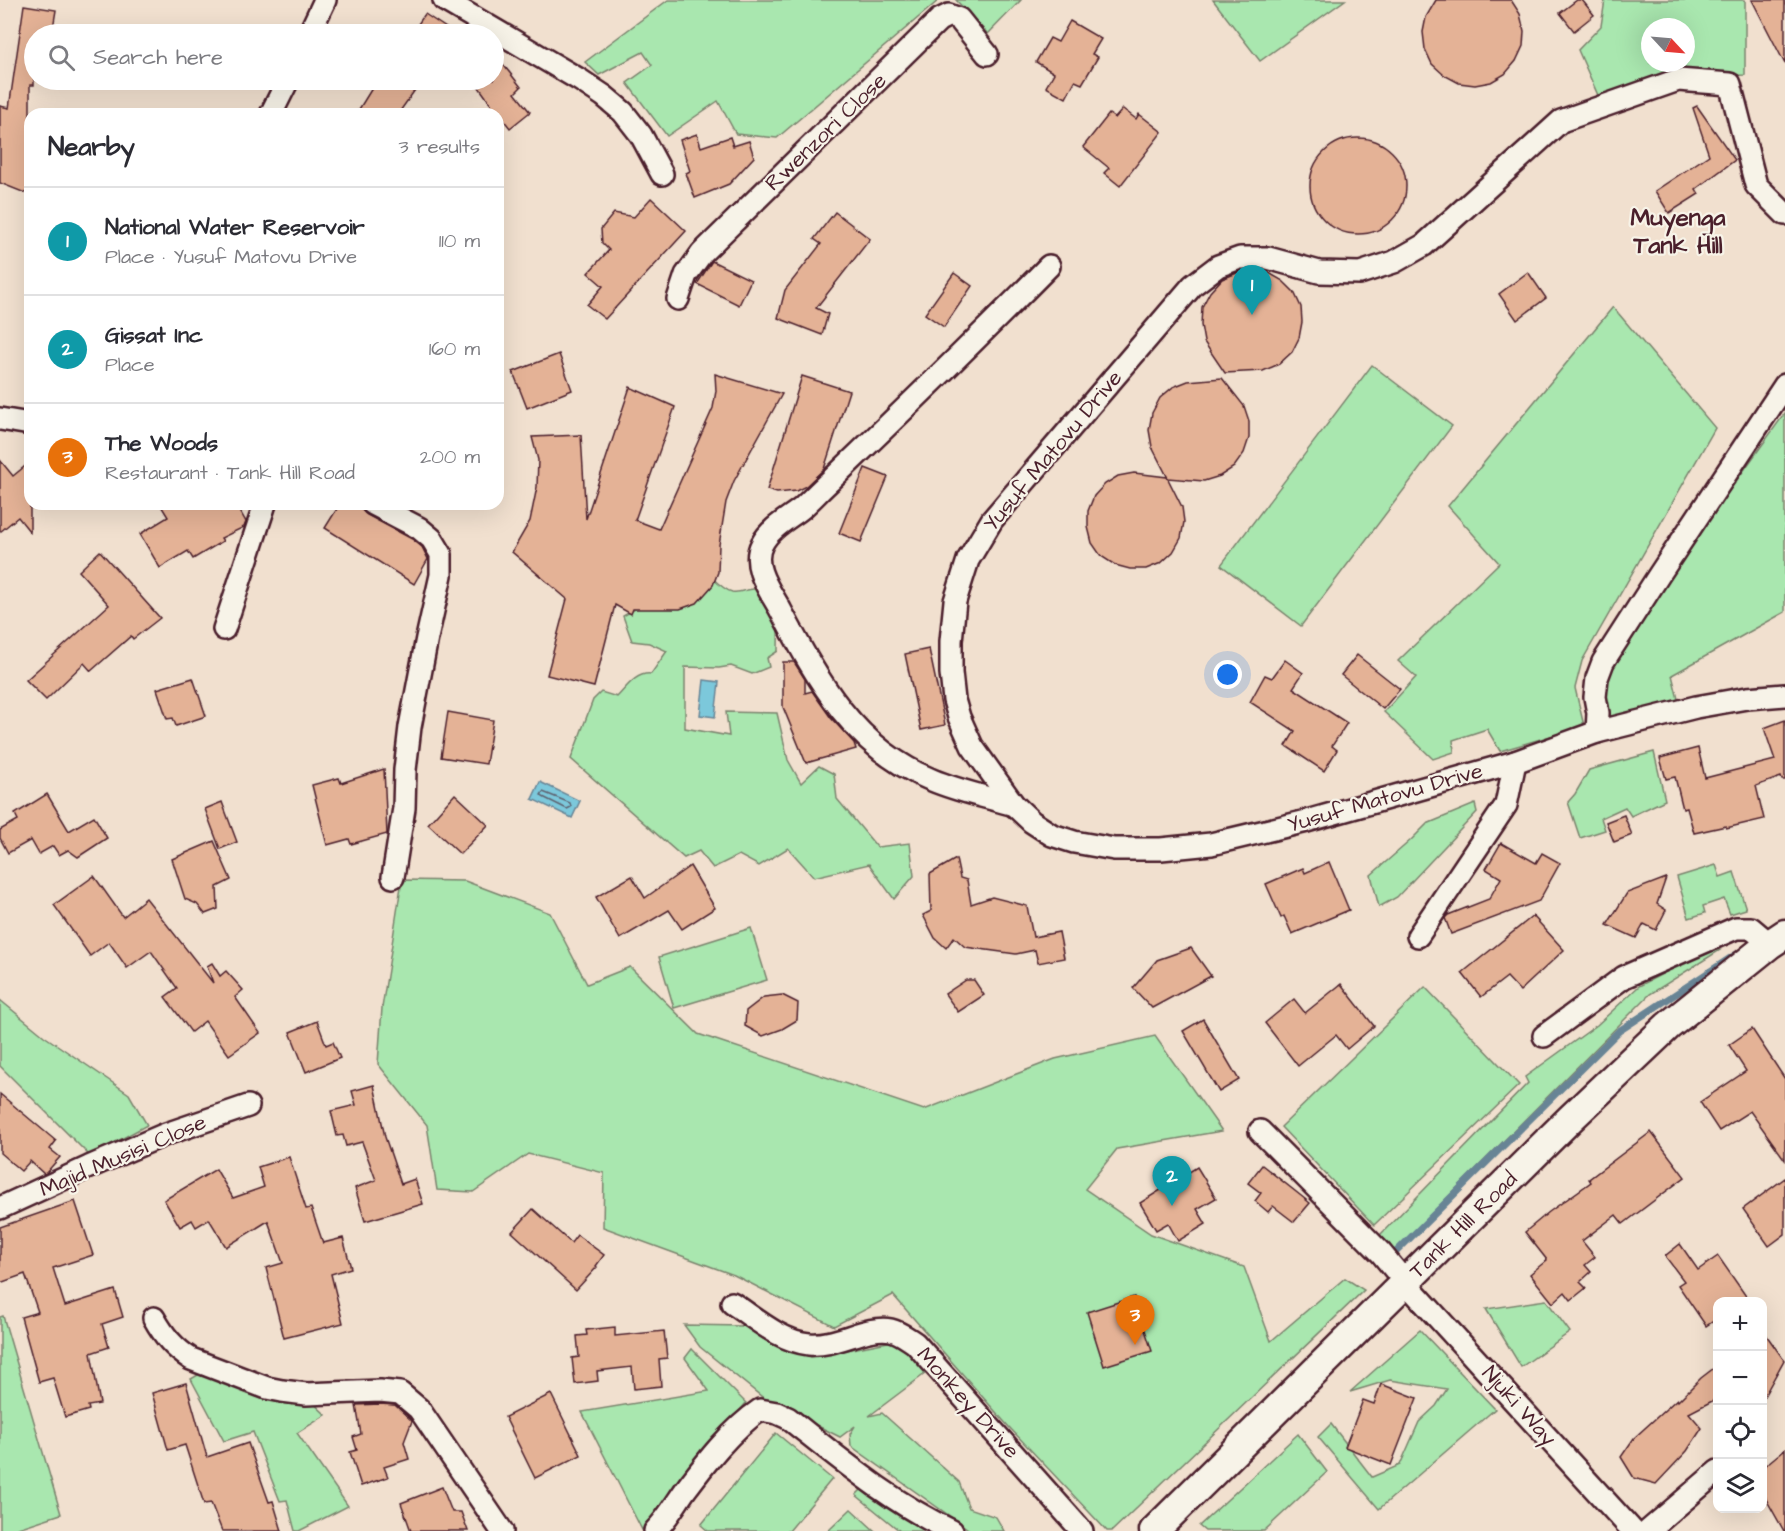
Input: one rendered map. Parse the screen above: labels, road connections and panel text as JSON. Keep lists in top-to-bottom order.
{
  "streets": {
    "street": [
      "Rwenzori Close",
      "Yusuf Matovu Drive",
      "Majid Musisi Close",
      "Tank Hill Road",
      "Monkey Drive",
      "Njuki Way"
    ]
  },
  "crossings": [
    ["Tank Hill Road", "Njuki Way"]
  ],
  "districts": ["Muyenga Tank Hill"],
  "north": "bottom right",
  "page": {
    "search": "Search here",
    "heading": ["Nearby", "3 results"],
    "list": [
      {
        "mark": "1",
        "name": "National Water Reservoir",
        "note": "Place · Yusuf Matovu Drive",
        "value": "110 m"
      },
      {
        "mark": "2",
        "name": "Gissat Inc",
        "note": "Place",
        "value": "160 m"
      },
      {
        "mark": "3",
        "name": "The Woods",
        "note": "Restaurant · Tank Hill Road",
        "value": "200 m"
      }
    ],
    "pins": ["1", "2", "3"],
    "map_buttons": ["+", "−"]
  }
}
